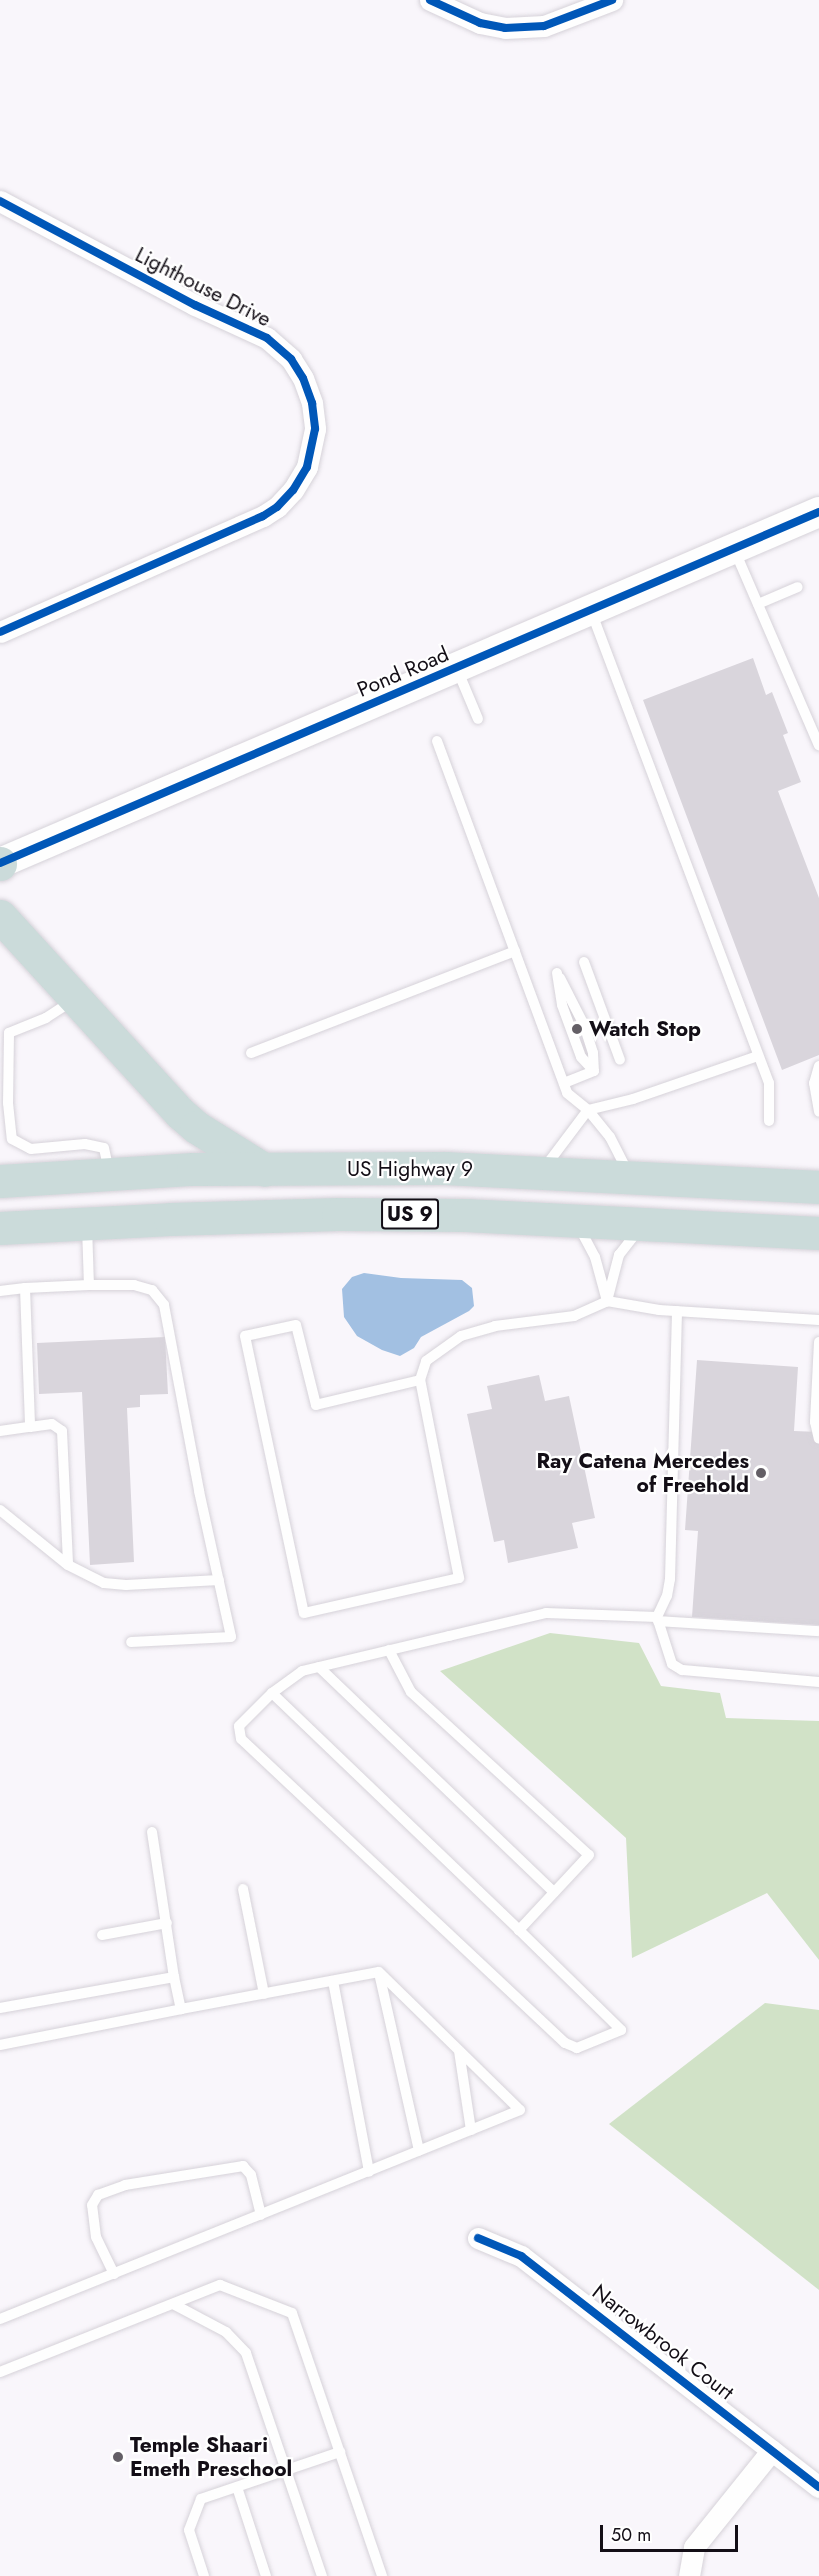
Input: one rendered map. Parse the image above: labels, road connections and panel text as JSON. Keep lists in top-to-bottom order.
{
  "streets": {
    "highway": ["US Highway 9", "US 9"],
    "street": ["Lighthouse Drive", "Pond Road", "Narrowbrook Court"]
  },
  "places": ["Watch Stop", "Ray Catena Mercedes of Freehold", "Temple Shaari Emeth Preschool"],
  "scale_bar": "50 m"
}
